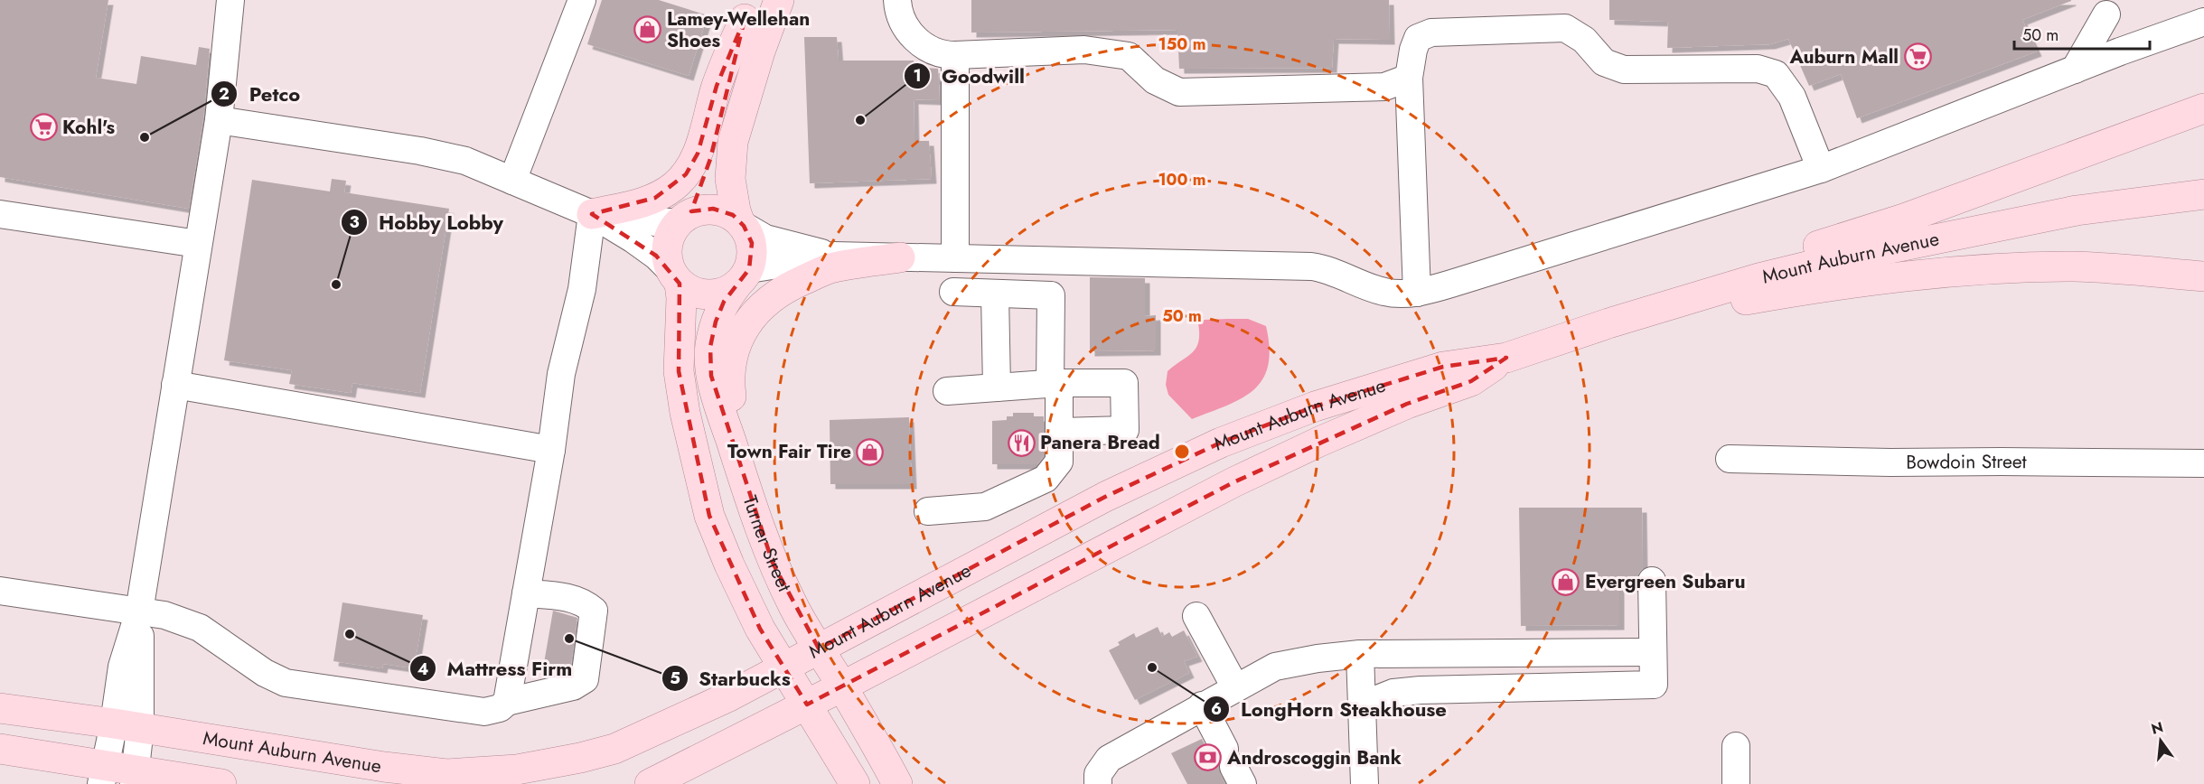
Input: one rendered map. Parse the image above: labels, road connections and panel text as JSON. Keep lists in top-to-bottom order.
{
  "streets": {
    "main road": ["Mount Auburn Avenue", "Turner Street"],
    "street": ["Bowdoin Street"]
  },
  "crossings": [
    ["Mount Auburn Avenue", "Turner Street"]
  ],
  "places": {
    "shop": ["Lamey-Wellehan Shoes", "Town Fair Tire", "Evergreen Subaru"],
    "supermarket": ["Auburn Mall", "Kohl's"],
    "other": [
      "Goodwill",
      "Petco",
      "Hobby Lobby",
      "Mattress Firm",
      "Starbucks",
      "LongHorn Steakhouse"
    ],
    "restaurant": ["Panera Bread"],
    "bank": ["Androscoggin Bank"]
  },
  "scale_bar": "50 m",
  "north": "top",
  "rings": ["150 m", "100 m", "50 m"]
}
